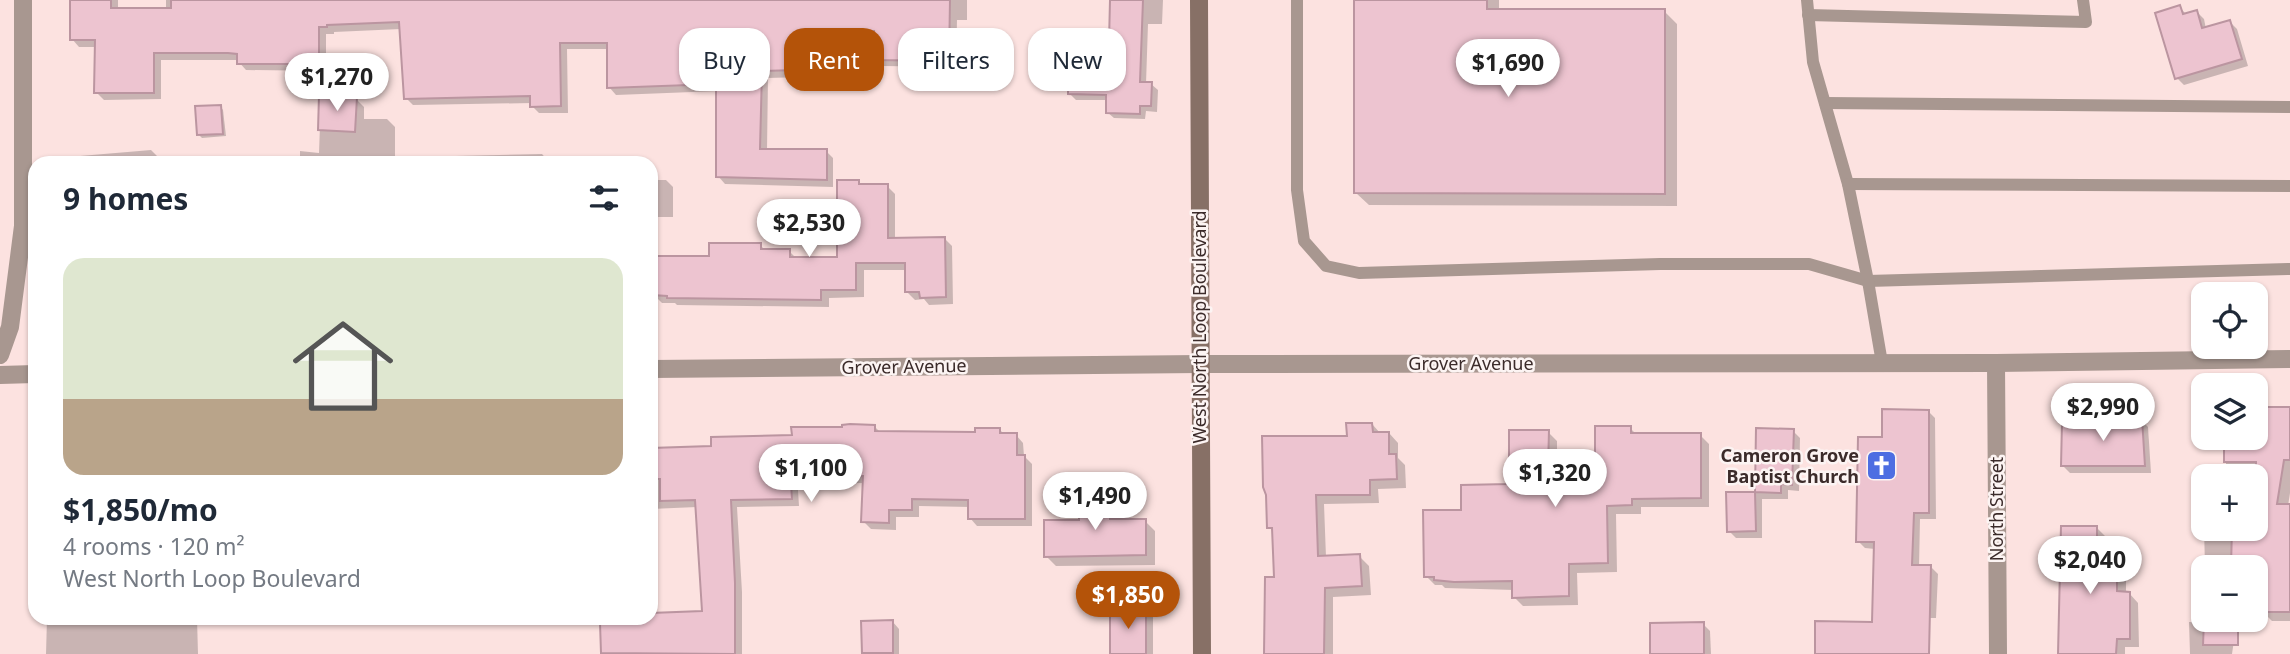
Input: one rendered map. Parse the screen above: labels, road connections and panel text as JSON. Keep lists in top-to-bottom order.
{
  "streets": {
    "street": ["West North Loop Boulevard", "Grover Avenue", "North Street"]
  },
  "crossings": [
    ["West North Loop Boulevard", "Grover Avenue"],
    ["Grover Avenue", "North Street"]
  ],
  "places": {
    "church": ["Cameron Grove Baptist Church"]
  },
  "page": {
    "chip": [
      "Buy",
      "Rent",
      "Filters",
      "New"
    ],
    "price": [
      "$1,690",
      "$1,270",
      "$2,530",
      "$2,990",
      "$1,100",
      "$1,320",
      "$1,490",
      "$2,040",
      "$1,850"
    ],
    "heading": "9 homes",
    "list": [
      {
        "name": "$1,850/mo",
        "note": "4 rooms · 120 m² · West North Loop Boulevard"
      }
    ],
    "map_buttons": ["+", "−"]
  }
}
